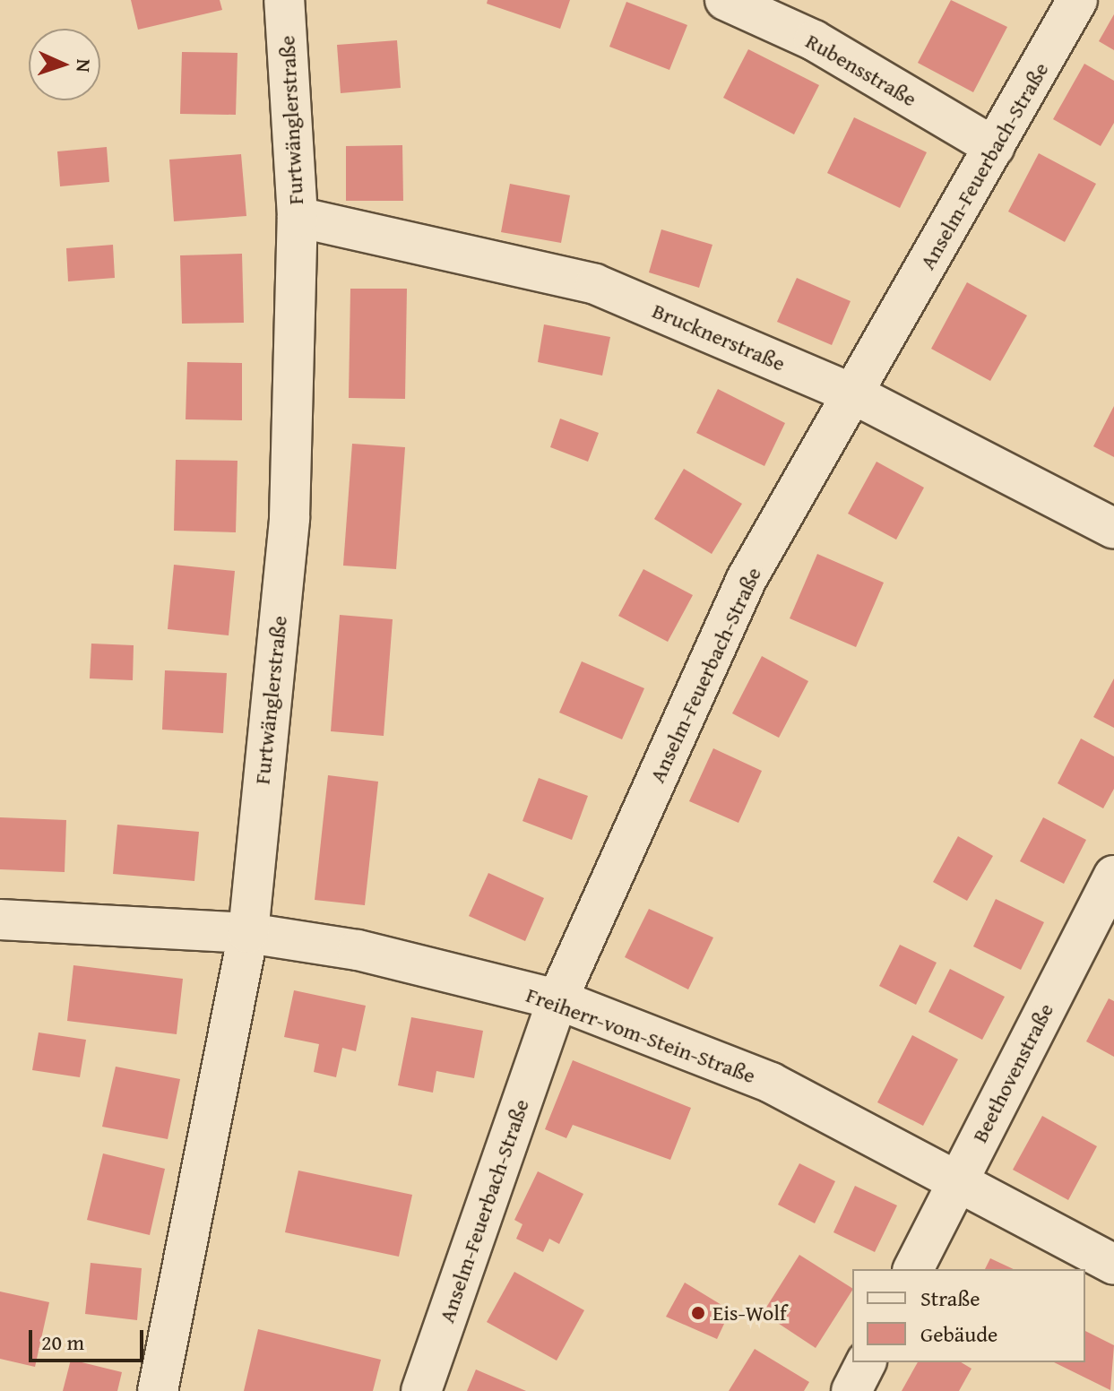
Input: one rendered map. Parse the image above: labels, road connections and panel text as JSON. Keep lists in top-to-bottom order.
{
  "streets": {
    "street": [
      "Rubensstraße",
      "Furtwänglerstraße",
      "Anselm-Feuerbach-Straße",
      "Brucknerstraße",
      "Freiherr-vom-Stein-Straße",
      "Beethovenstraße"
    ]
  },
  "crossings": [
    ["Rubensstraße", "Anselm-Feuerbach-Straße"],
    ["Furtwänglerstraße", "Brucknerstraße"],
    ["Furtwänglerstraße", "Freiherr-vom-Stein-Straße"],
    ["Anselm-Feuerbach-Straße", "Brucknerstraße"],
    ["Anselm-Feuerbach-Straße", "Freiherr-vom-Stein-Straße"],
    ["Freiherr-vom-Stein-Straße", "Beethovenstraße"]
  ],
  "places": ["Eis-Wolf"],
  "legend": ["Straße", "Gebäude"],
  "scale_bar": "20 m",
  "north": "right"
}
